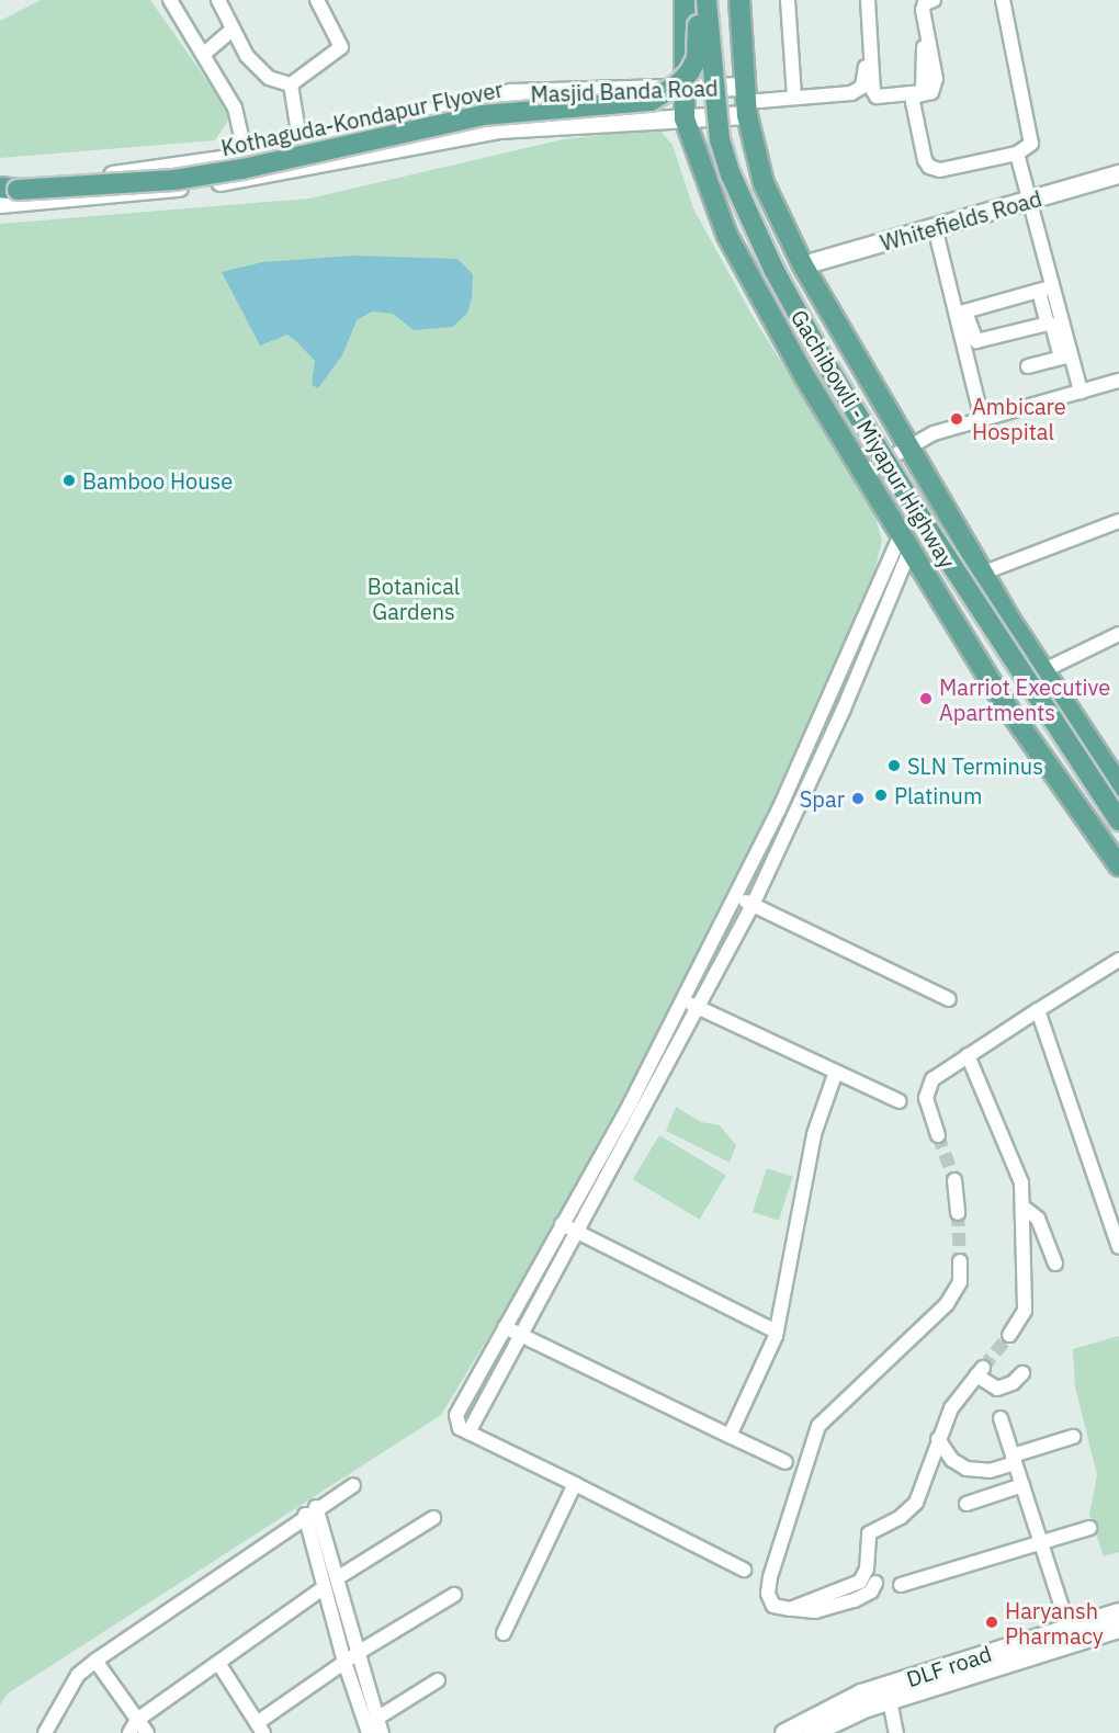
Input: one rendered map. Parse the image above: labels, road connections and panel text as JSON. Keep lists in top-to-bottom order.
{
  "streets": {
    "main road": [
      "Masjid Banda Road",
      "Kothaguda-Kondapur Flyover",
      "Whitefields Road",
      "Gachibowli - Miyapur Highway",
      "DLF road"
    ]
  },
  "crossings": [
    ["Masjid Banda Road", "Kothaguda-Kondapur Flyover"],
    ["Masjid Banda Road", "Gachibowli - Miyapur Highway"],
    ["Whitefields Road", "Gachibowli - Miyapur Highway"]
  ],
  "parks": ["Botanical Gardens"],
  "places": [
    "Ambicare Hospital",
    "Bamboo House",
    "Marriot Executive Apartments",
    "SLN Terminus",
    "Platinum",
    "Spar",
    "Haryansh Pharmacy"
  ]
}
